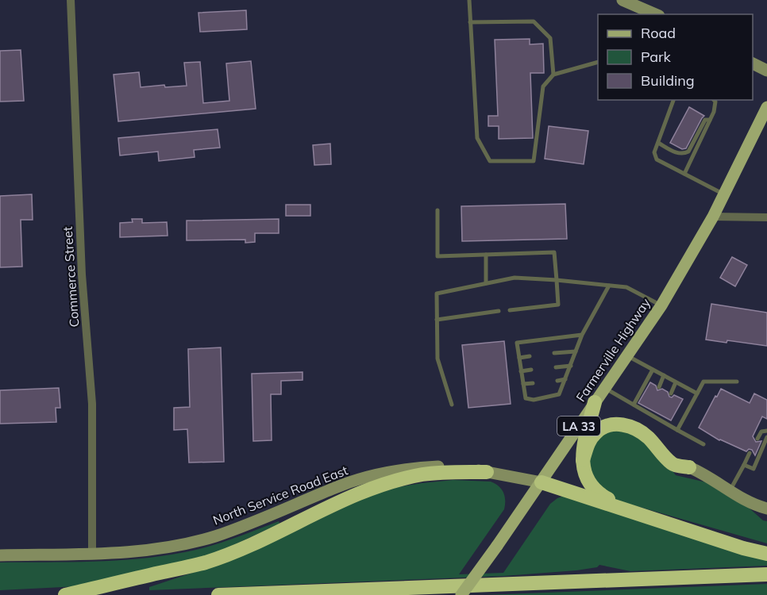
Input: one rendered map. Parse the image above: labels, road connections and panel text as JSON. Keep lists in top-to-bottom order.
{
  "streets": {
    "main road": ["Farmerville Highway", "LA 33", "North Service Road East"],
    "street": ["Commerce Street"]
  },
  "crossings": [
    ["Commerce Street", "North Service Road East"],
    ["Farmerville Highway", "North Service Road East"]
  ],
  "legend": ["Road", "Park", "Building"]
}
